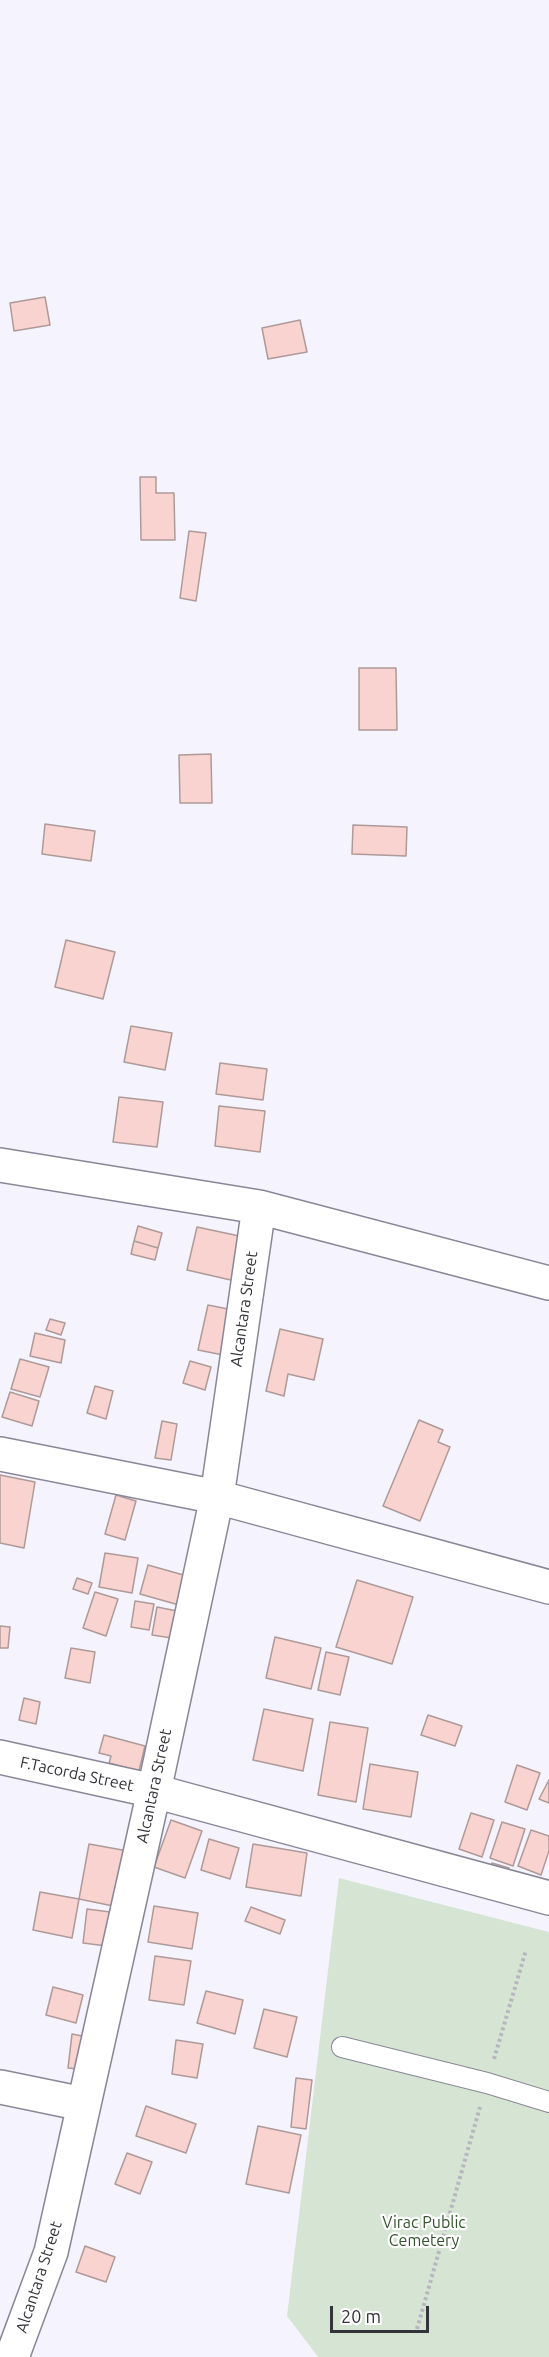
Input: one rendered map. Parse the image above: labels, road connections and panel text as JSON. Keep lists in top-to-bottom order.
{
  "streets": {
    "street": ["Alcantara Street", "F.Tacorda Street"]
  },
  "crossings": [
    ["Alcantara Street", "F.Tacorda Street"]
  ],
  "parks": ["Virac Public Cemetery"],
  "scale_bar": "20 m"
}
